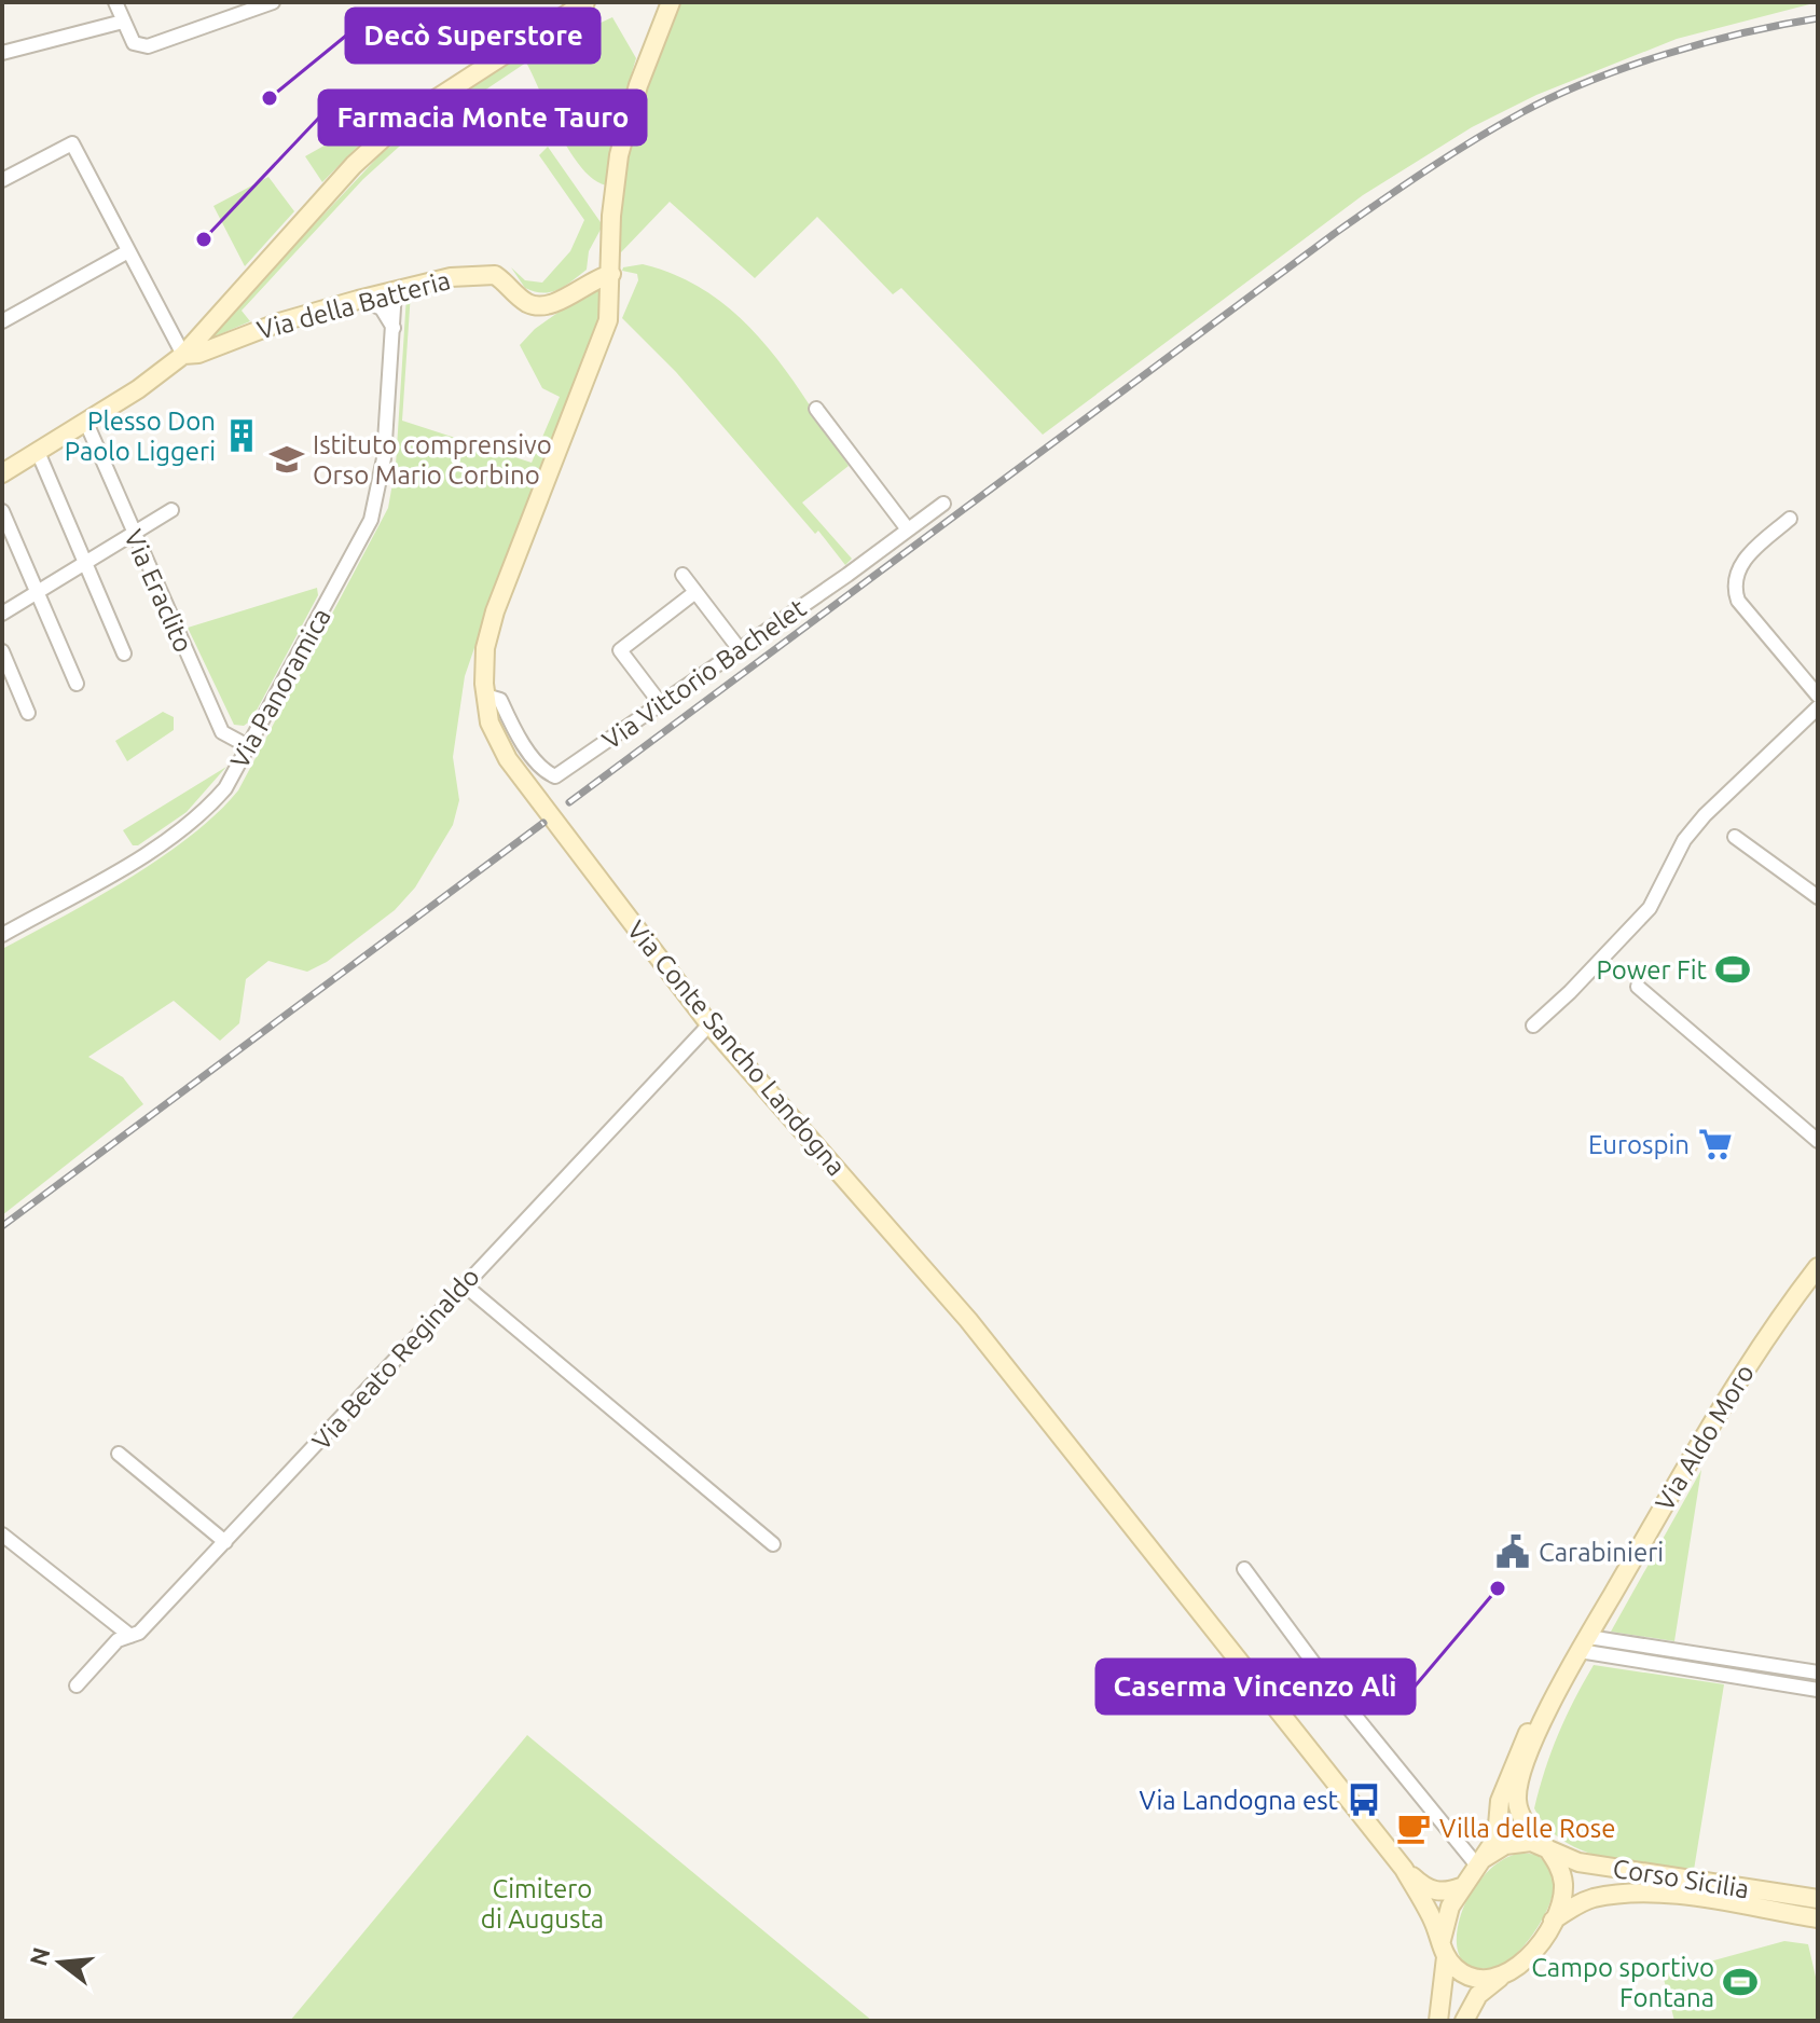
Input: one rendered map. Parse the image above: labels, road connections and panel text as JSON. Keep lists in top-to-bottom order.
{
  "streets": {
    "main road": [
      "Via della Batteria",
      "Via Conte Sancho Landogna",
      "Via Aldo Moro",
      "Corso Sicilia"
    ],
    "street": [
      "Via Eraclito",
      "Via Vittorio Bachelet",
      "Via Panoramica",
      "Via Beato Reginaldo"
    ]
  },
  "crossings": [
    ["Via della Batteria", "Via Panoramica"],
    ["Via della Batteria", "Via Conte Sancho Landogna"],
    ["Via Eraclito", "Via Panoramica"],
    ["Via Vittorio Bachelet", "Via Conte Sancho Landogna"],
    ["Via Conte Sancho Landogna", "Via Beato Reginaldo"]
  ],
  "parks": ["Cimitero di Augusta"],
  "places": {
    "other": ["Decò Superstore", "Farmacia Monte Tauro", "Caserma Vincenzo Alì"],
    "building": ["Plesso Don Paolo Liggeri"],
    "school or university": ["Istituto comprensivo Orso Mario Corbino"],
    "sports": ["Power Fit", "Campo sportivo Fontana"],
    "supermarket": ["Eurospin"],
    "public building": ["Carabinieri"],
    "bus stop": ["Via Landogna est"],
    "cafe": ["Villa delle Rose"]
  },
  "north": "left"
}
